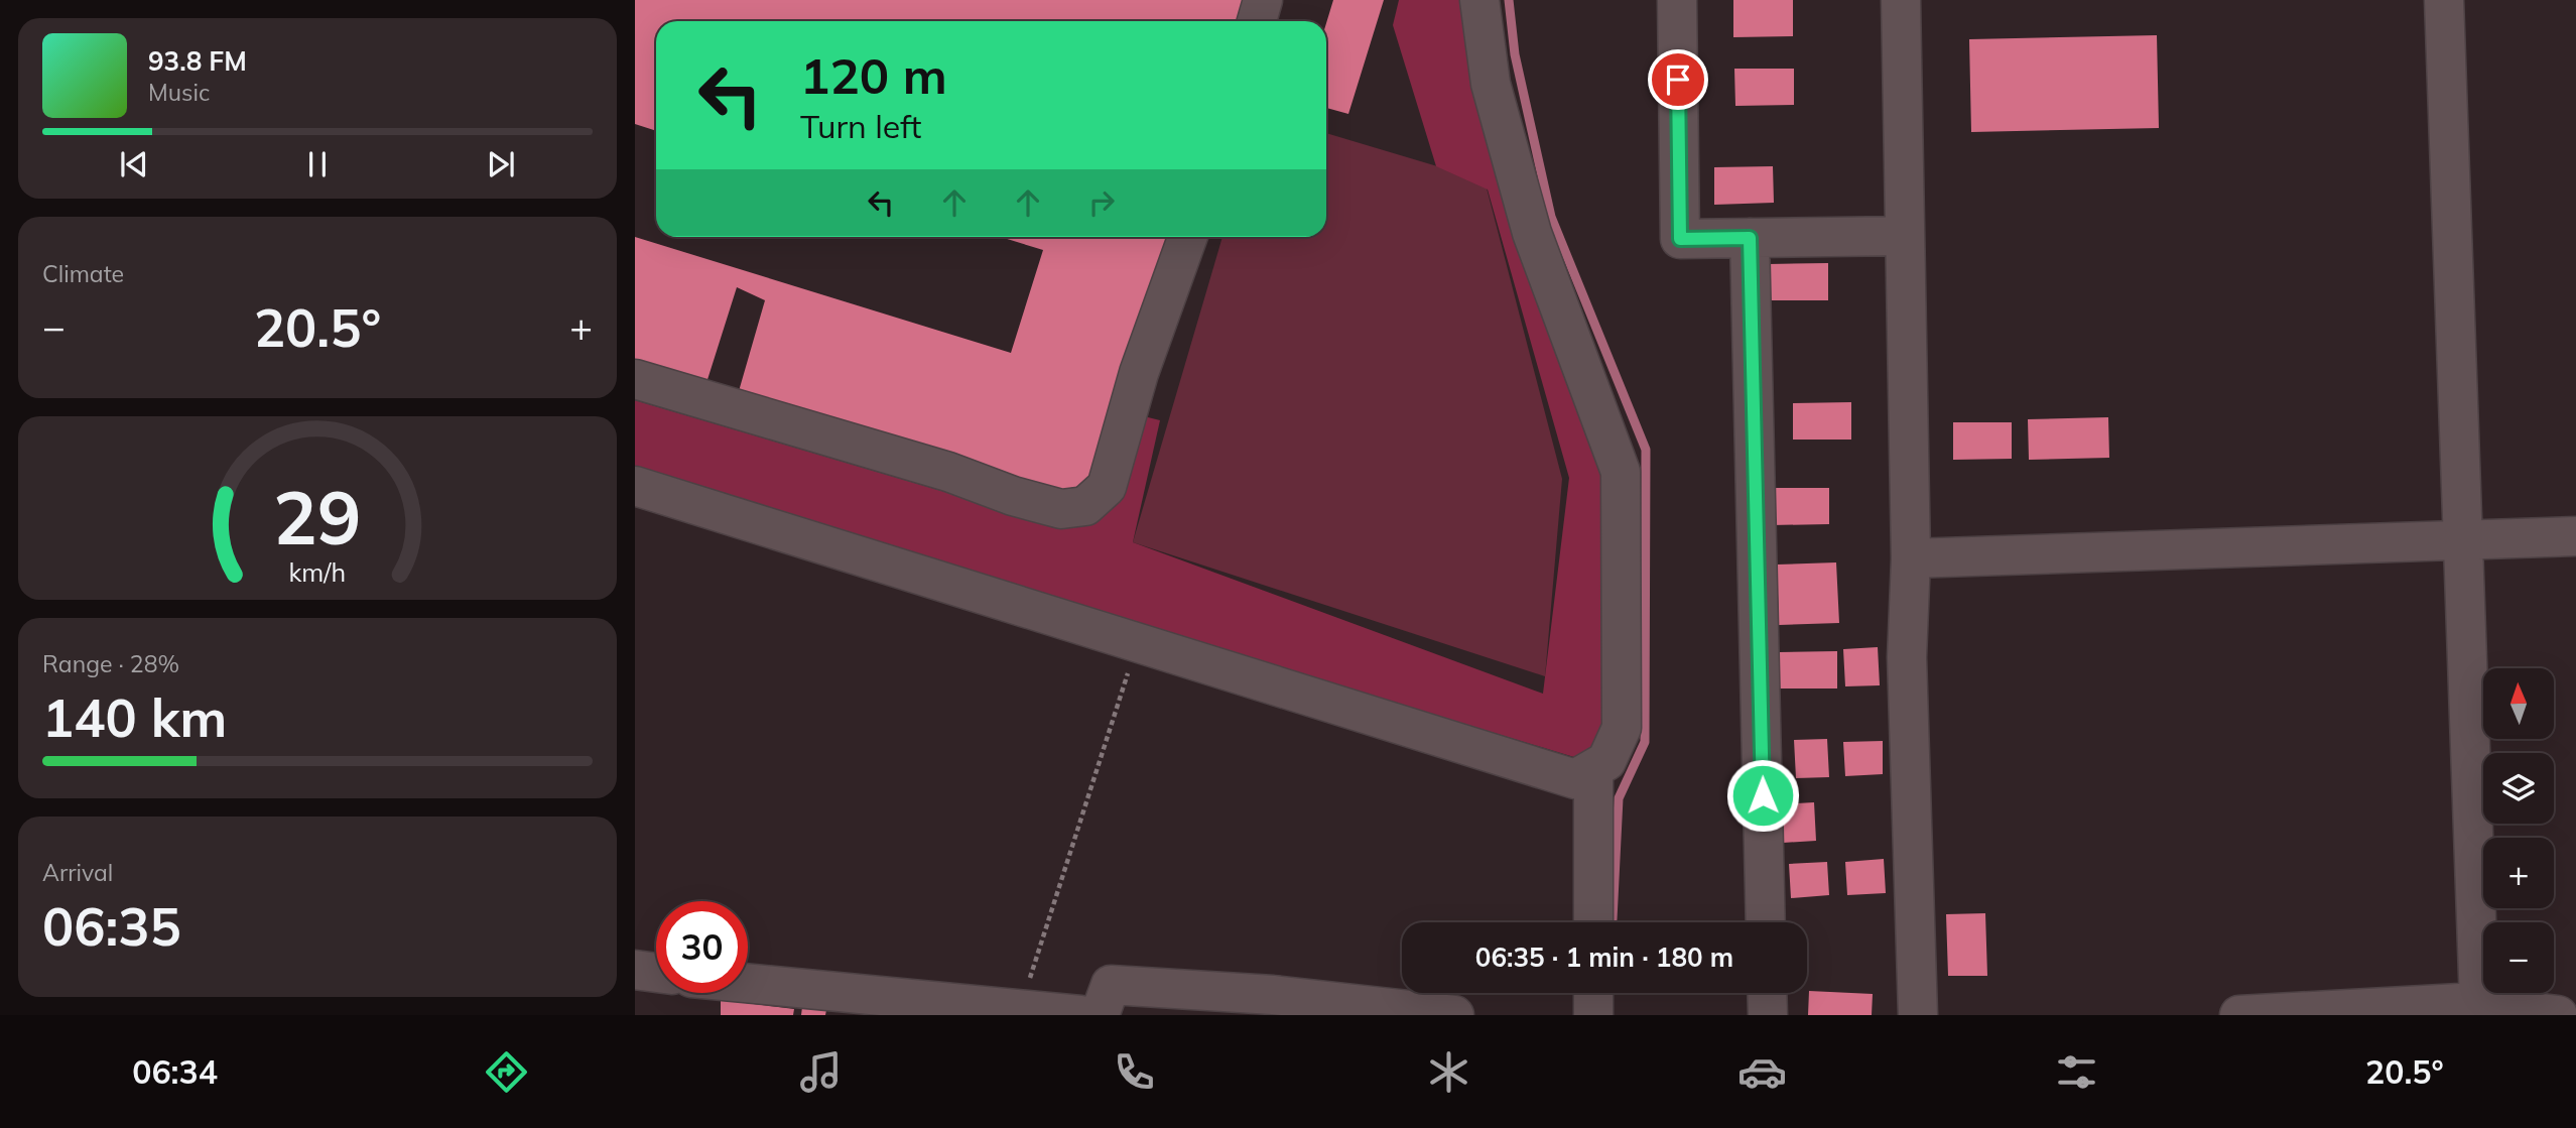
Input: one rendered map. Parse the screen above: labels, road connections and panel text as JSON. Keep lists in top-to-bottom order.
{
  "north": "top",
  "page": {
    "turn": ["120 m", "Turn left"],
    "song": ["93.8 FM", "Music"],
    "tile": [
      "Climate",
      ["Range · 28%", "140 km"],
      ["Arrival", "06:35"]
    ],
    "heat": ["−", "20.5°", "+"],
    "map_buttons": ["+", "−"],
    "limit": "30",
    "trip": "06:35 · 1 min · 180 m",
    "tabs": ["06:34", "20.5°"],
    "gauge": ["29", "km/h"]
  }
}
